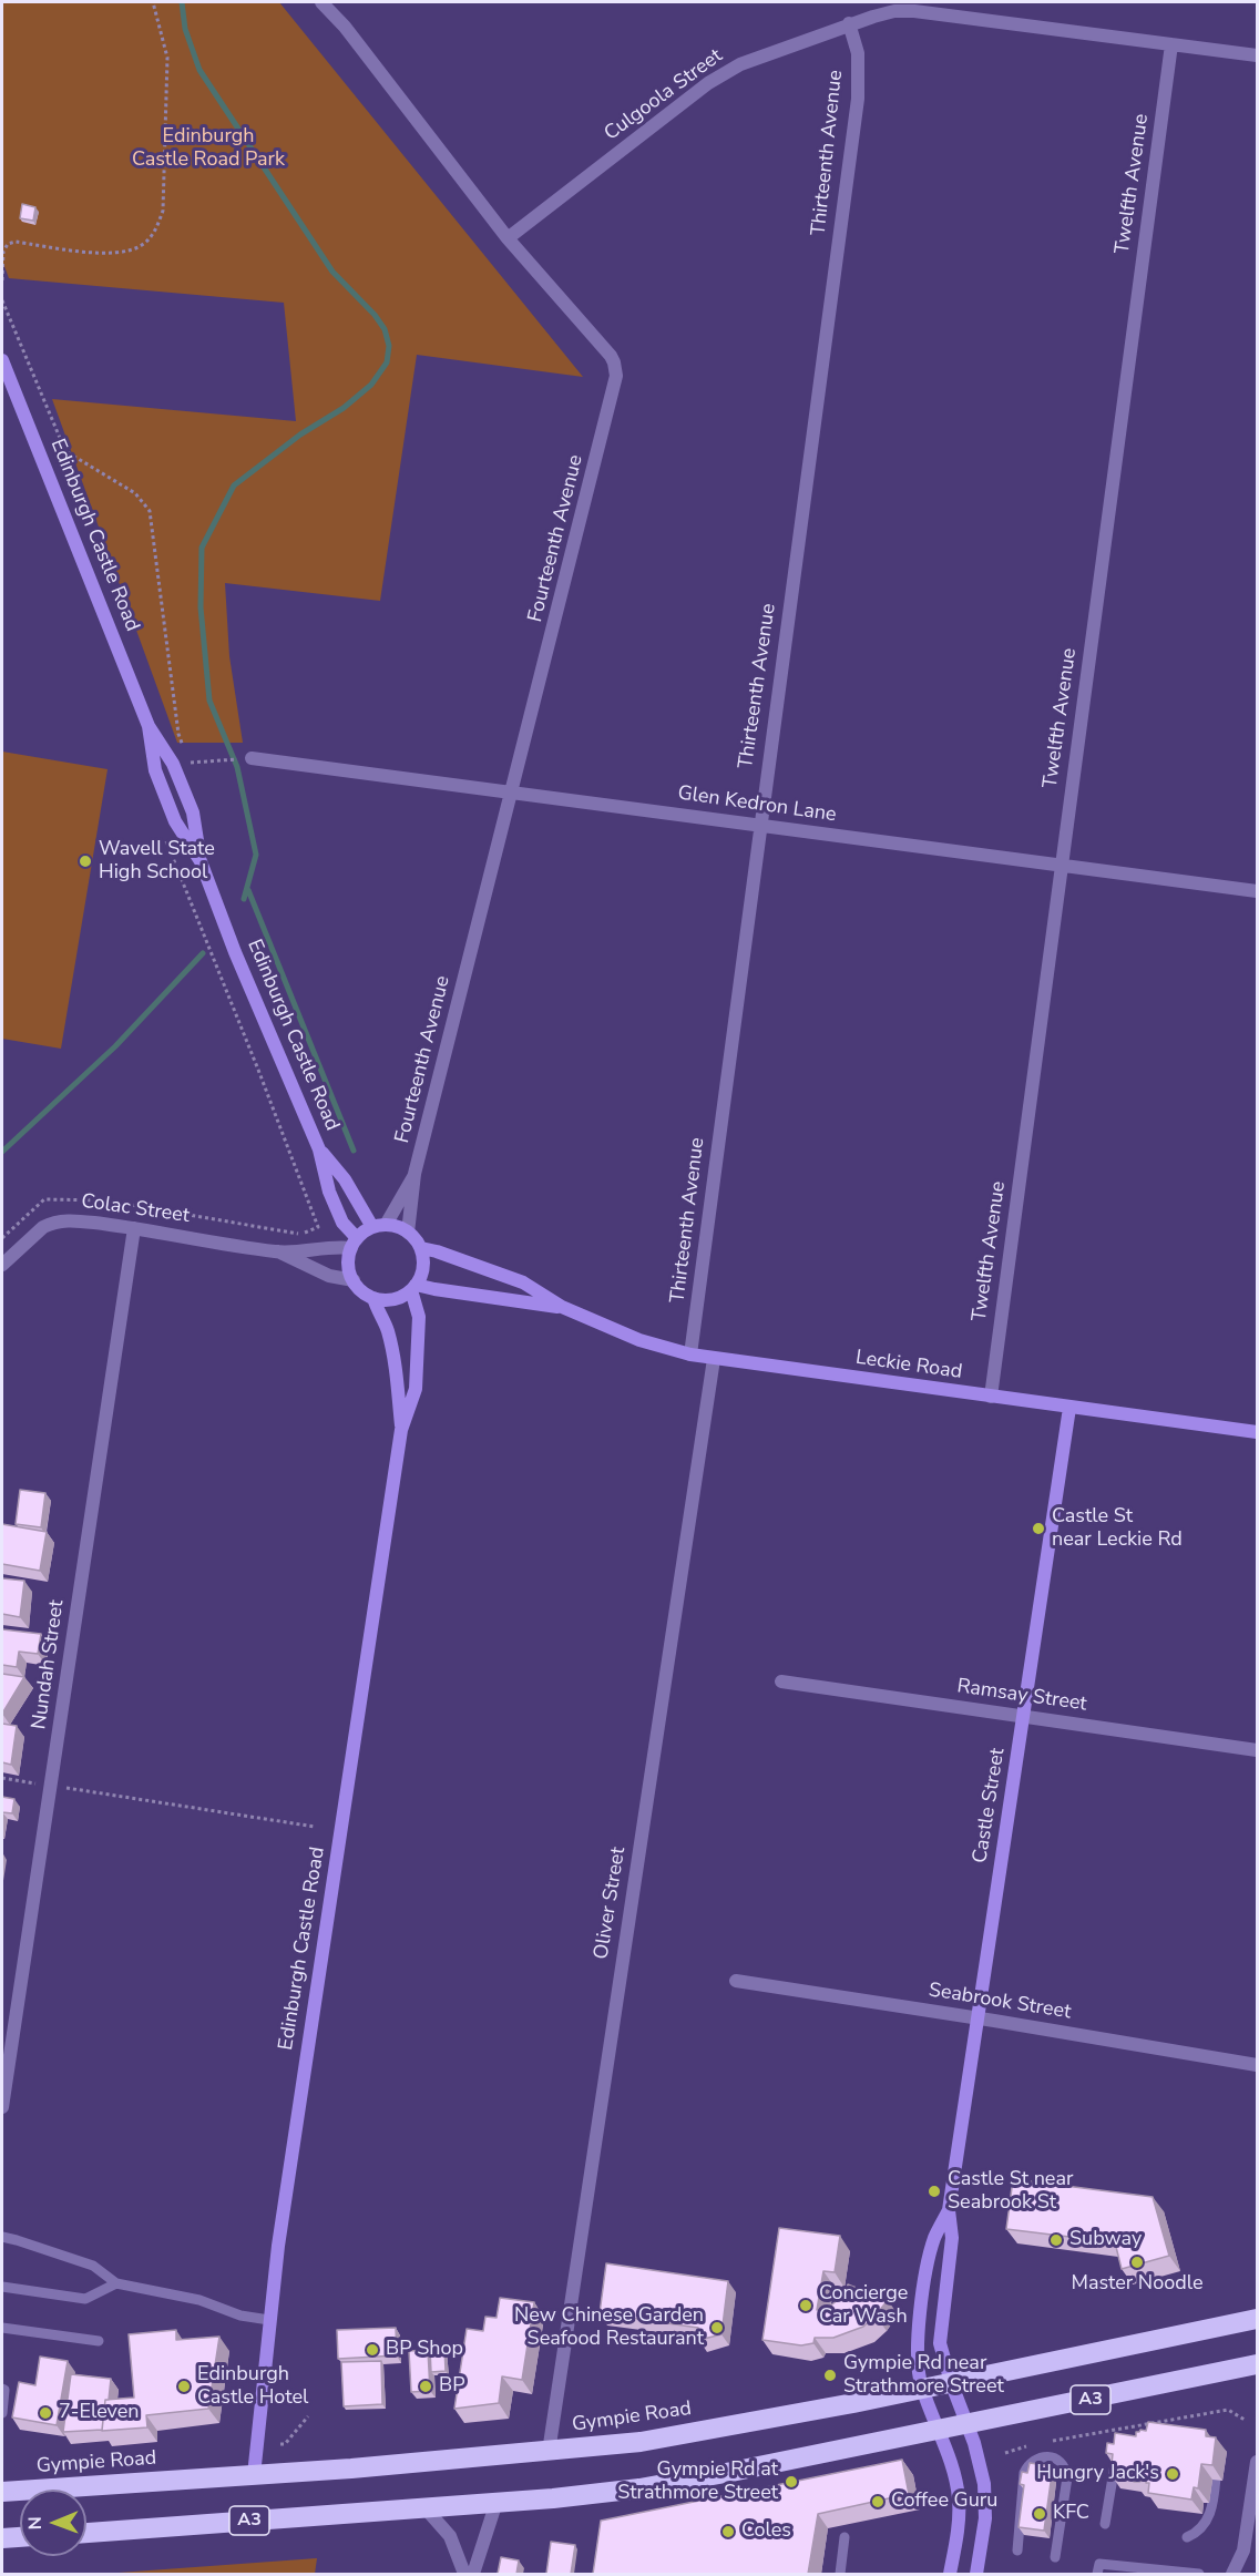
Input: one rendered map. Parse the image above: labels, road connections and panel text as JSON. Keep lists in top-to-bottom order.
{
  "streets": {
    "highway": ["A3", "Gympie Road"],
    "street": [
      "Culgoola Street",
      "Thirteenth Avenue",
      "Twelfth Avenue",
      "Edinburgh Castle Road",
      "Fourteenth Avenue",
      "Glen Kedron Lane",
      "Colac Street",
      "Leckie Road",
      "Nundah Street",
      "Ramsay Street",
      "Castle Street",
      "Oliver Street",
      "Seabrook Street"
    ]
  },
  "crossings": [
    ["Culgoola Street", "Thirteenth Avenue"],
    ["Culgoola Street", "Twelfth Avenue"],
    ["Culgoola Street", "Fourteenth Avenue"],
    ["Thirteenth Avenue", "Glen Kedron Lane"],
    ["Thirteenth Avenue", "Leckie Road"],
    ["Twelfth Avenue", "Glen Kedron Lane"],
    ["Twelfth Avenue", "Leckie Road"],
    ["Edinburgh Castle Road", "Fourteenth Avenue"],
    ["Edinburgh Castle Road", "Colac Street"],
    ["Edinburgh Castle Road", "Leckie Road"],
    ["Edinburgh Castle Road", "Gympie Road"],
    ["Fourteenth Avenue", "Glen Kedron Lane"],
    ["Fourteenth Avenue", "Colac Street"],
    ["Fourteenth Avenue", "Leckie Road"],
    ["Colac Street", "Leckie Road"],
    ["Colac Street", "Nundah Street"],
    ["Leckie Road", "Castle Street"],
    ["Leckie Road", "Oliver Street"],
    ["Ramsay Street", "Castle Street"],
    ["Castle Street", "Seabrook Street"],
    ["Castle Street", "A3"],
    ["Castle Street", "Gympie Road"],
    ["Oliver Street", "Gympie Road"]
  ],
  "parks": ["Edinburgh Castle Road Park"],
  "places": [
    "Wavell State High School",
    "Castle St near Leckie Rd",
    "Castle St near Seabrook St",
    "Subway",
    "Master Noodle",
    "Concierge Car Wash",
    "New Chinese Garden Seafood Restaurant",
    "BP Shop",
    "Gympie Rd near Strathmore Street",
    "Edinburgh Castle Hotel",
    "BP",
    "7-Eleven",
    "Hungry Jack's",
    "Gympie Rd at Strathmore Street",
    "Coffee Guru",
    "KFC",
    "Coles"
  ],
  "north": "left"
}
